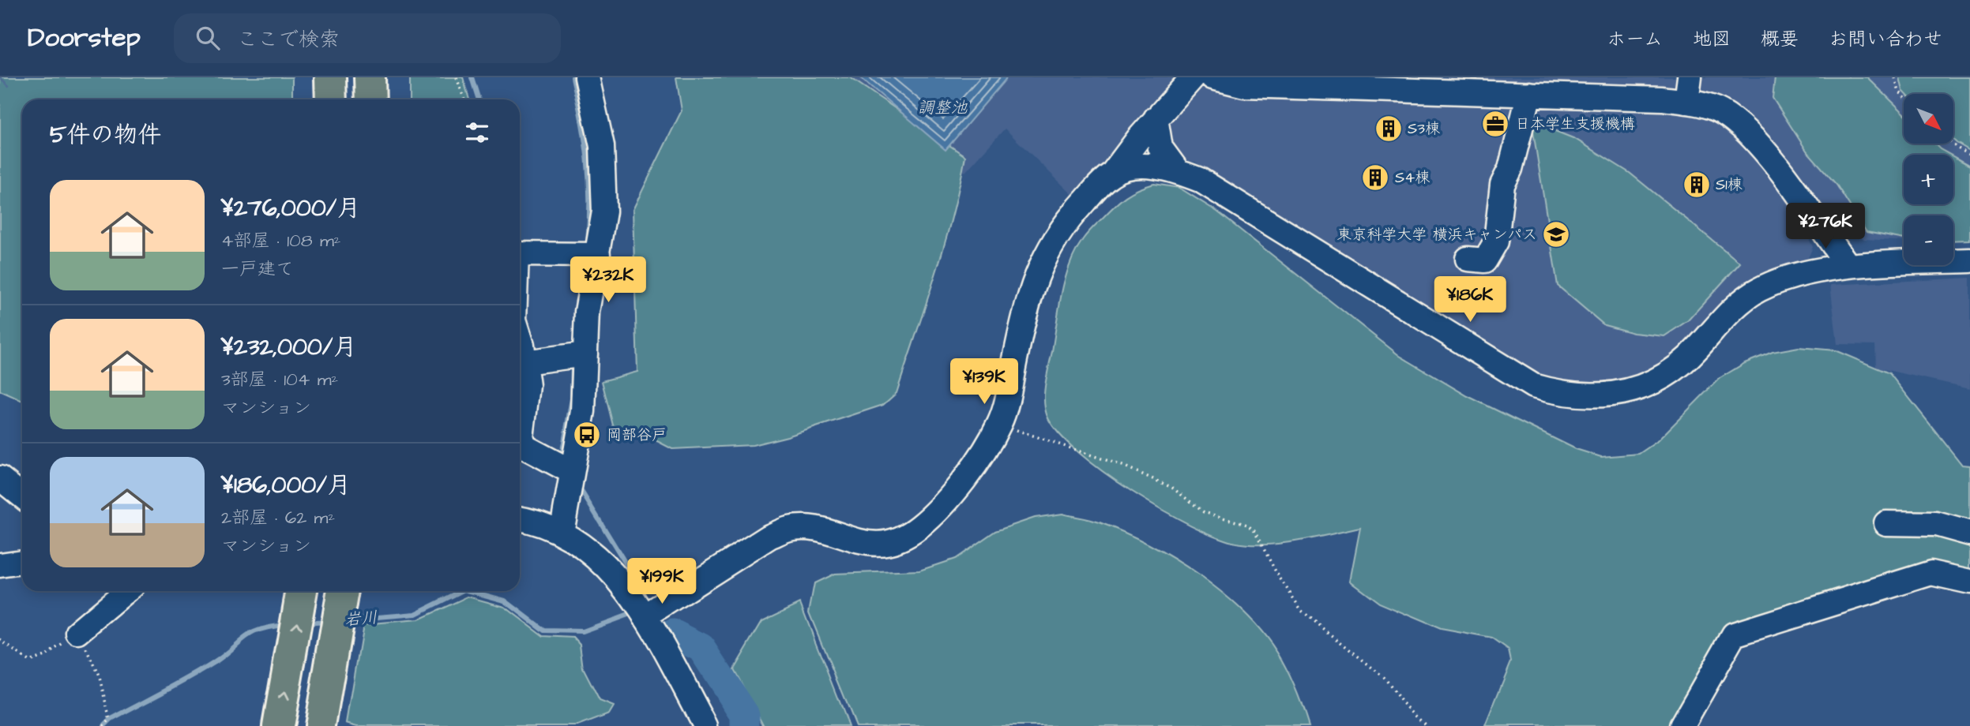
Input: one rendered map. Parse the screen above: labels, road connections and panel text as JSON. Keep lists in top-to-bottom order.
{
  "water": ["調整池", "岩川"],
  "places": {
    "office": ["日本学生支援機構"],
    "building": ["S3棟", "S4棟", "S1棟"],
    "school or university": ["東京科学大学 横浜キャンパス"],
    "bus stop": ["岡部谷戸"]
  },
  "north": "bottom right",
  "page": {
    "header": "Doorstep",
    "search": "ここで検索",
    "nav": [
      "ホーム",
      "地図",
      "概要",
      "お問い合わせ"
    ],
    "map_buttons": ["+", "−"],
    "heading": "5件の物件",
    "list": [
      {
        "name": "¥276,000/月",
        "note": "4部屋 · 108 m² · 一戸建て"
      },
      {
        "name": "¥232,000/月",
        "note": "3部屋 · 104 m² · マンション"
      },
      {
        "name": "¥186,000/月",
        "note": "2部屋 · 62 m² · マンション"
      }
    ],
    "price": [
      "¥276K",
      "¥232K",
      "¥186K",
      "¥139K",
      "¥199K"
    ]
  }
}
